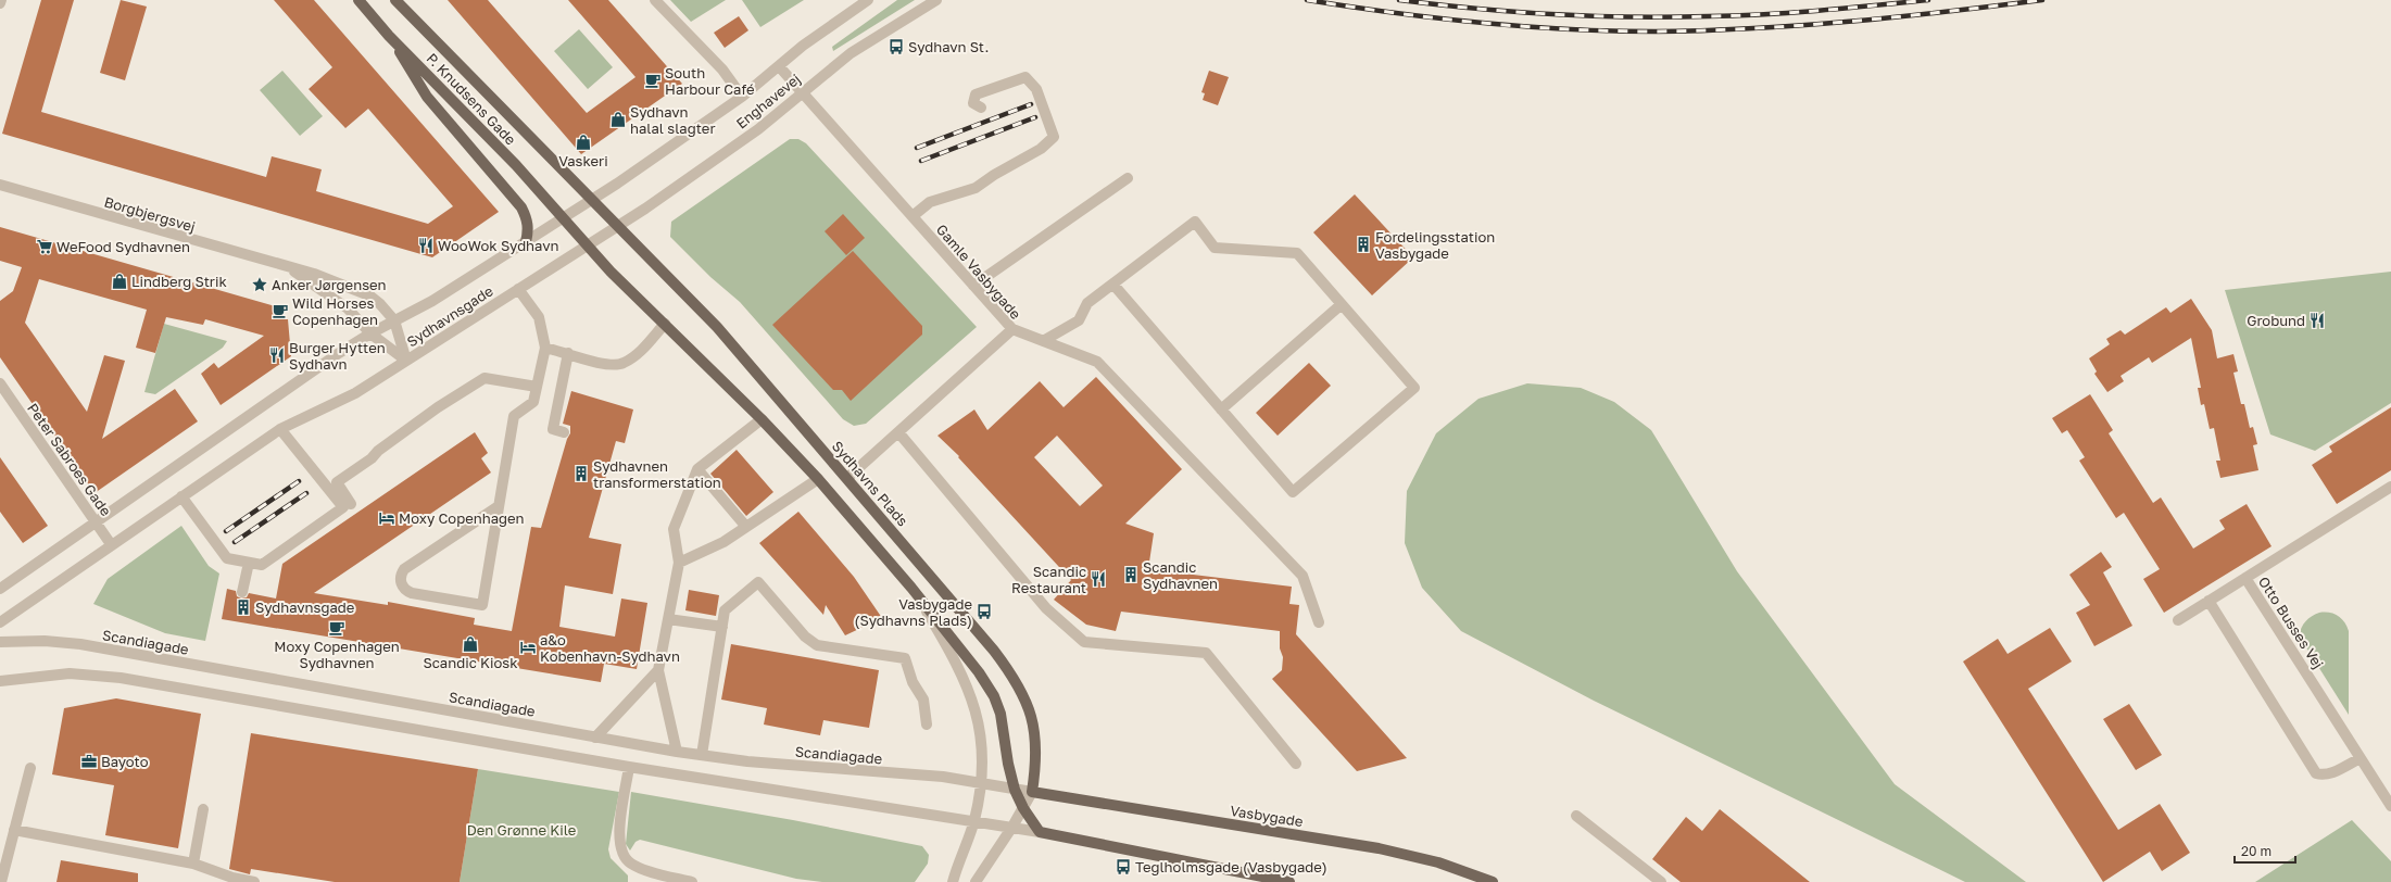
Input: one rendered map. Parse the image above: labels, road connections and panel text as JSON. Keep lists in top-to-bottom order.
{
  "streets": {
    "main road": ["P. Knudsens Gade", "Sydhavns Plads", "Vasbygade"],
    "street": [
      "Enghavevej",
      "Borgbjergsvej",
      "Gamle Vasbygade",
      "Sydhavnsgade",
      "Peter Sabroes Gade",
      "Otto Busses Vej",
      "Scandiagade"
    ]
  },
  "crossings": [
    ["P. Knudsens Gade", "Enghavevej"],
    ["P. Knudsens Gade", "Sydhavnsgade"],
    ["P. Knudsens Gade", "Sydhavns Plads"],
    ["Enghavevej", "Gamle Vasbygade"],
    ["Enghavevej", "Sydhavnsgade"],
    ["Enghavevej", "Sydhavns Plads"],
    ["Borgbjergsvej", "Sydhavnsgade"],
    ["Gamle Vasbygade", "Sydhavns Plads"],
    ["Sydhavnsgade", "Peter Sabroes Gade"],
    ["Sydhavns Plads", "Scandiagade"],
    ["Sydhavns Plads", "Vasbygade"],
    ["Scandiagade", "Vasbygade"]
  ],
  "parks": ["Den Grønne Kile"],
  "places": {
    "bus stop": ["Sydhavn St.", "Vasbygade (Sydhavns Plads)", "Teglholmsgade (Vasbygade)"],
    "cafe": ["South Harbour Café", "Wild Horses Copenhagen", "Moxy Copenhagen Sydhavnen"],
    "shop": [
      "Sydhavn halal slagter",
      "Vaskeri",
      "Lindberg Strik",
      "Scandic Kiosk"
    ],
    "building": [
      "Fordelingsstation Vasbygade",
      "Sydhavnen transformerstation",
      "Scandic Sydhavnen",
      "Sydhavnsgade"
    ],
    "restaurant": [
      "WooWok Sydhavn",
      "Grobund",
      "Burger Hytten Sydhavn",
      "Scandic Restaurant"
    ],
    "supermarket": ["WeFood Sydhavnen"],
    "place": ["Anker Jørgensen"],
    "hotel": ["Moxy Copenhagen", "a&o Kobenhavn-Sydhavn"],
    "office": ["Bayoto"]
  },
  "scale_bar": "20 m"
}
